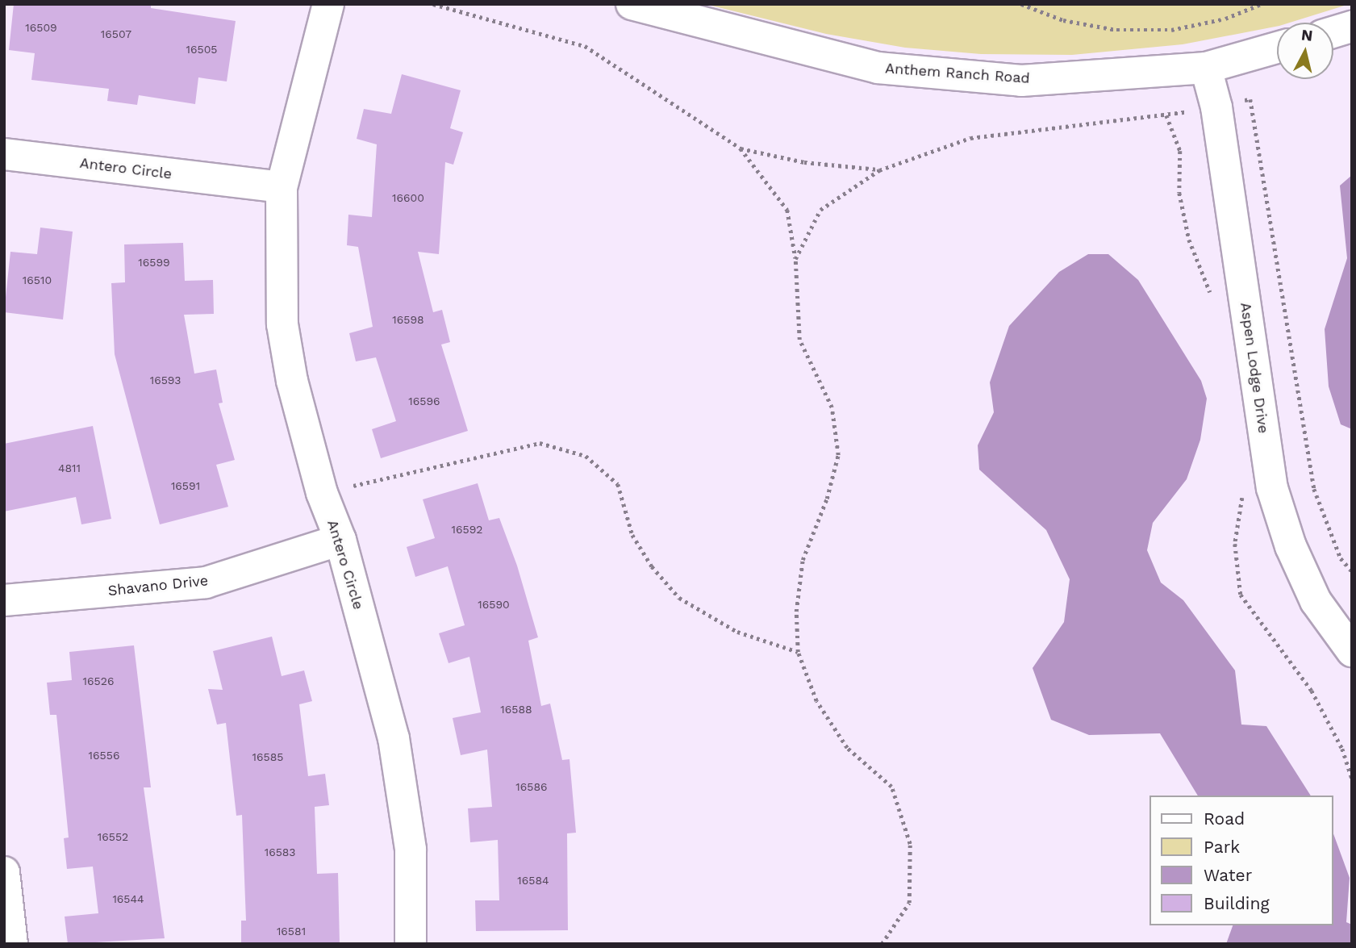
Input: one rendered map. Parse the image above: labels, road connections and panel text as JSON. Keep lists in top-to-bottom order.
{
  "streets": {
    "street": [
      "Anthem Ranch Road",
      "Antero Circle",
      "Aspen Lodge Drive",
      "Shavano Drive"
    ]
  },
  "crossings": [
    ["Anthem Ranch Road", "Aspen Lodge Drive"],
    ["Antero Circle", "Shavano Drive"]
  ],
  "house_numbers": [
    "16509",
    "16507",
    "16505",
    "16600",
    "16599",
    "16510",
    "16598",
    "16593",
    "16596",
    "4811",
    "16591",
    "16592",
    "16590",
    "16526",
    "16588",
    "16556",
    "16585",
    "16586",
    "16552",
    "16583",
    "16584",
    "16544",
    "16581"
  ],
  "legend": [
    "Road",
    "Park",
    "Water",
    "Building"
  ],
  "north": "top"
}
